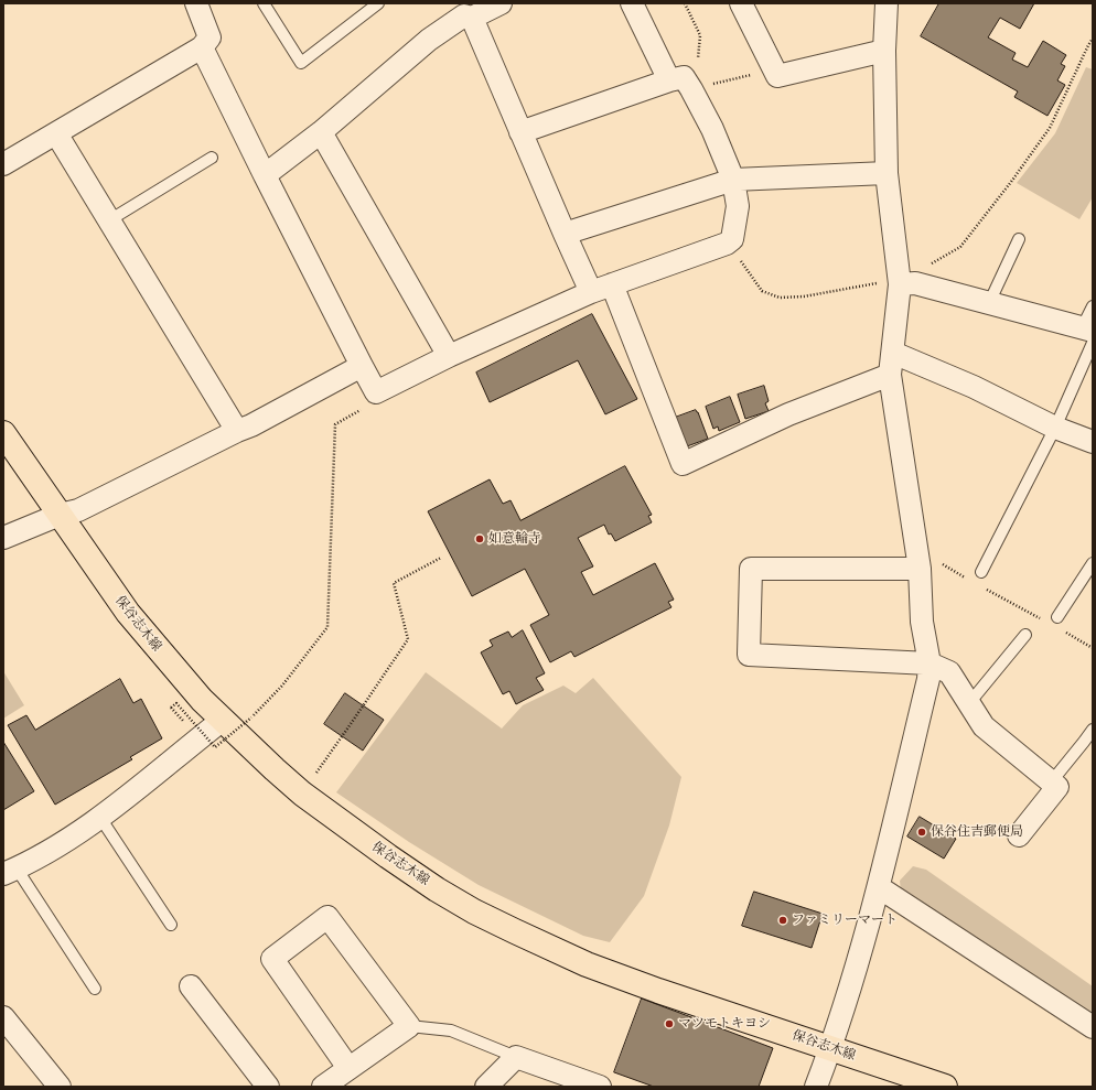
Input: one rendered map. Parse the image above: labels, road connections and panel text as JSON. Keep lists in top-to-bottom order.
{
  "streets": {
    "main road": ["保谷志木線"]
  },
  "places": [
    "如意輪寺",
    "保谷住吉郵便局",
    "ファミリーマート",
    "マツモトキヨシ"
  ]
}
